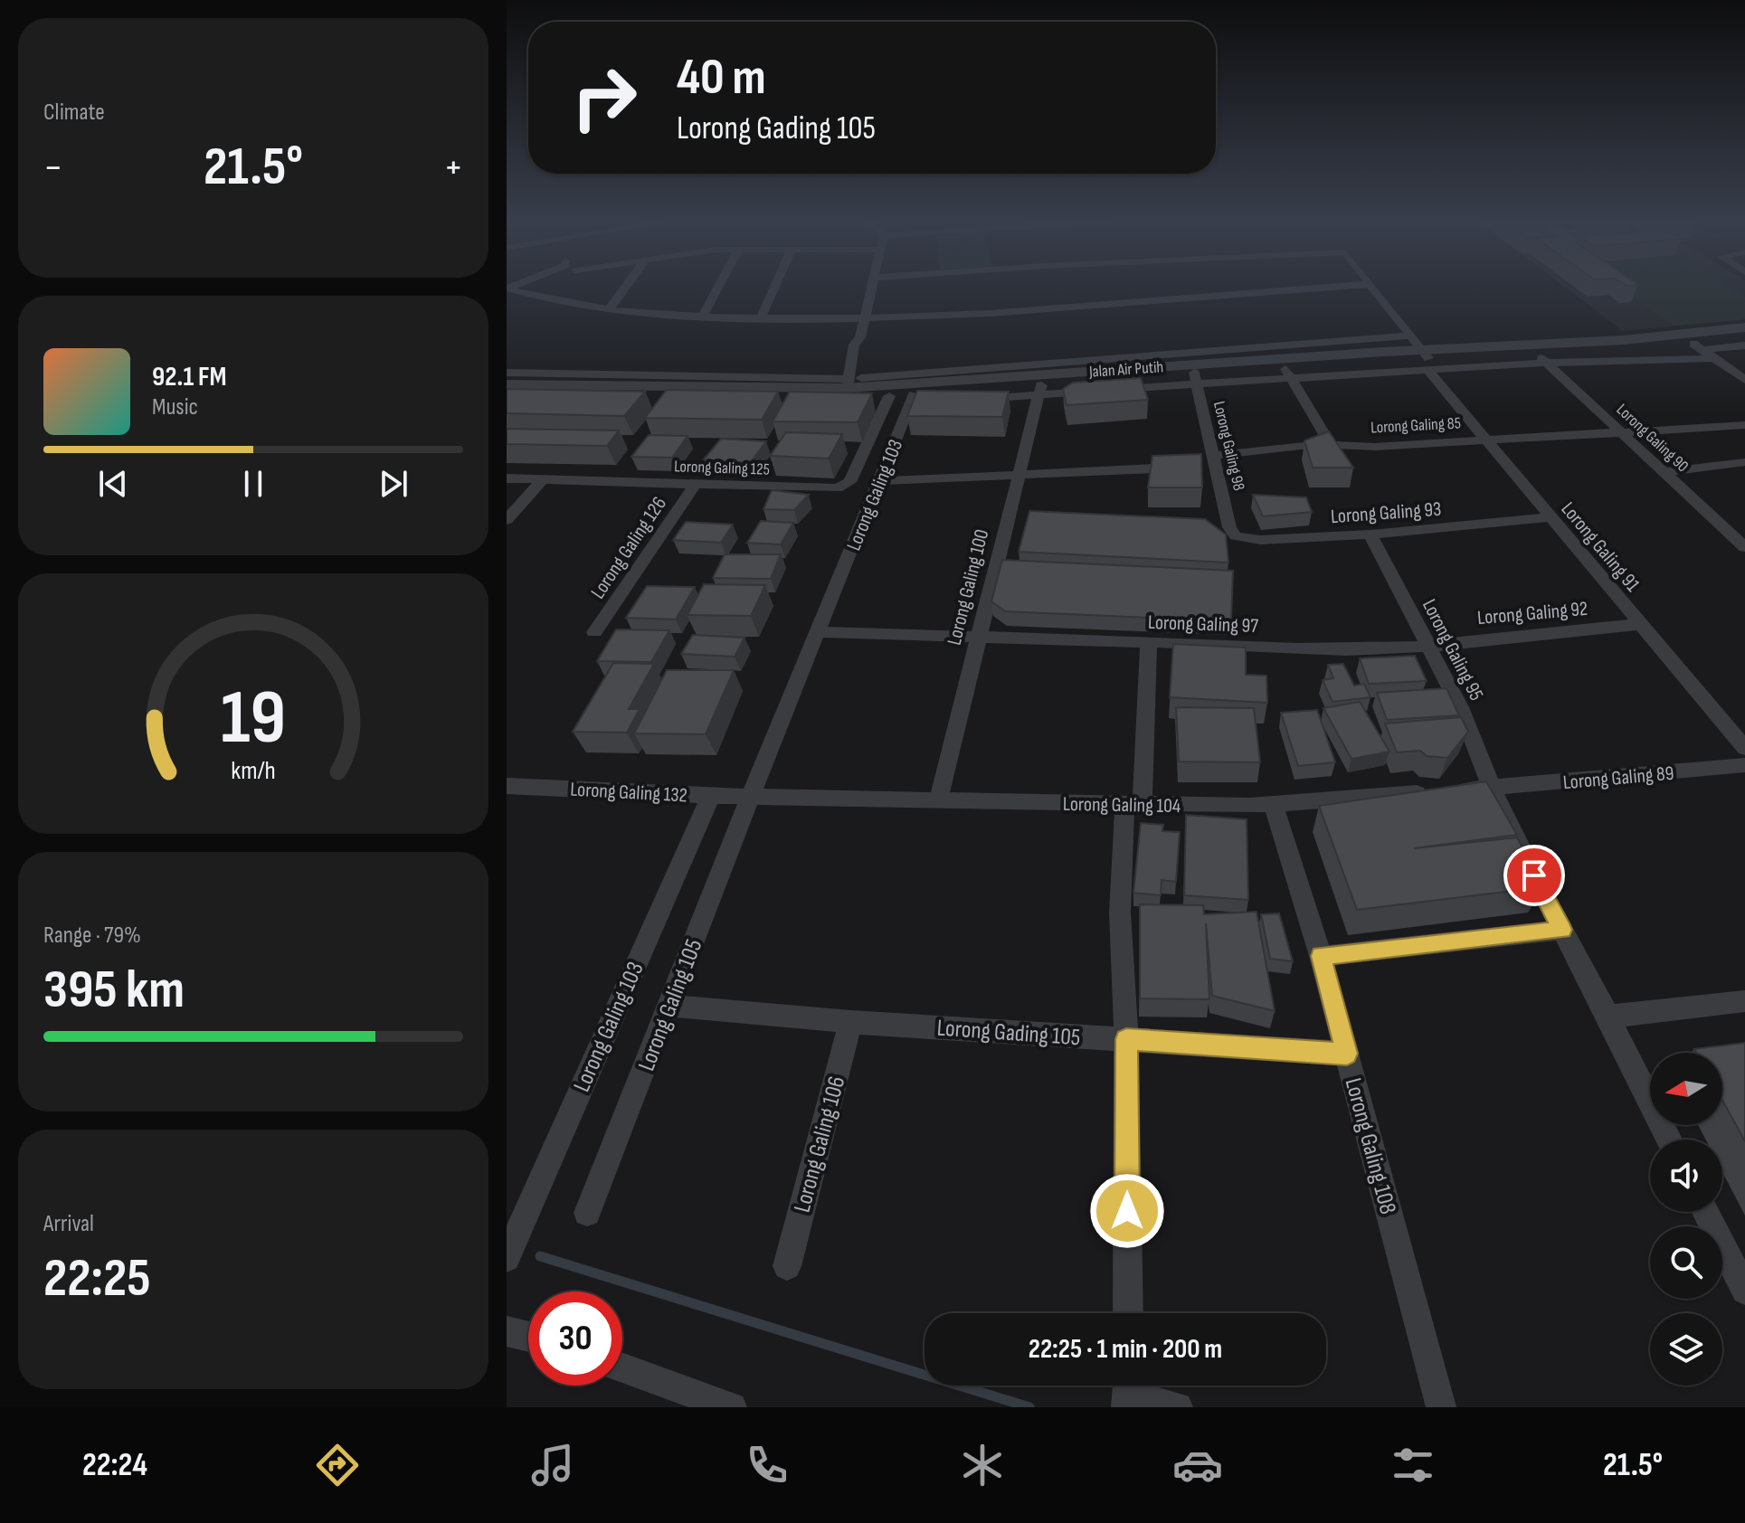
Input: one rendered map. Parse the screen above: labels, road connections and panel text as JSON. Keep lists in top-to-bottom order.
{
  "streets": {
    "street": [
      "Jalan Air Putih",
      "Lorong Galing 85",
      "Lorong Galing 90",
      "Lorong Galing 98",
      "Lorong Galing 125",
      "Lorong Galing 103",
      "Lorong Galing 93",
      "Lorong Galing 91",
      "Lorong Galing 126",
      "Lorong Galing 100",
      "Lorong Galing 92",
      "Lorong Galing 97",
      "Lorong Galing 95",
      "Lorong Galing 89",
      "Lorong Galing 132",
      "Lorong Galing 104",
      "Lorong Galing 105",
      "Lorong Gading 105",
      "Lorong Galing 106",
      "Lorong Galing 108"
    ]
  },
  "crossings": [
    ["Jalan Air Putih", "Lorong Galing 90"],
    ["Jalan Air Putih", "Lorong Galing 98"],
    ["Jalan Air Putih", "Lorong Galing 125"],
    ["Jalan Air Putih", "Lorong Galing 103"],
    ["Jalan Air Putih", "Lorong Galing 91"],
    ["Jalan Air Putih", "Lorong Galing 100"],
    ["Lorong Galing 85", "Lorong Galing 90"],
    ["Lorong Galing 85", "Lorong Galing 98"],
    ["Lorong Galing 85", "Lorong Galing 103"],
    ["Lorong Galing 85", "Lorong Galing 91"],
    ["Lorong Galing 85", "Lorong Galing 100"],
    ["Lorong Galing 98", "Lorong Galing 93"],
    ["Lorong Galing 125", "Lorong Galing 126"],
    ["Lorong Galing 103", "Lorong Galing 97"],
    ["Lorong Galing 103", "Lorong Galing 132"],
    ["Lorong Galing 103", "Lorong Galing 104"],
    ["Lorong Galing 103", "Lorong Galing 105"],
    ["Lorong Galing 93", "Lorong Galing 91"],
    ["Lorong Galing 93", "Lorong Galing 95"],
    ["Lorong Galing 91", "Lorong Galing 92"],
    ["Lorong Galing 100", "Lorong Galing 97"],
    ["Lorong Galing 100", "Lorong Galing 104"],
    ["Lorong Galing 92", "Lorong Galing 97"],
    ["Lorong Galing 92", "Lorong Galing 95"],
    ["Lorong Galing 97", "Lorong Galing 95"],
    ["Lorong Galing 95", "Lorong Galing 89"],
    ["Lorong Galing 95", "Lorong Galing 104"],
    ["Lorong Galing 89", "Lorong Galing 104"],
    ["Lorong Galing 132", "Lorong Galing 104"],
    ["Lorong Galing 132", "Lorong Galing 105"],
    ["Lorong Galing 104", "Lorong Galing 105"],
    ["Lorong Galing 104", "Lorong Galing 108"],
    ["Lorong Galing 105", "Lorong Gading 105"],
    ["Lorong Gading 105", "Lorong Galing 106"],
    ["Lorong Gading 105", "Lorong Galing 108"]
  ],
  "north": "left",
  "page": {
    "tile": [
      "Climate",
      ["Range · 79%", "395 km"],
      ["Arrival", "22:25"]
    ],
    "turn": ["40 m", "Lorong Gading 105"],
    "heat": ["−", "21.5°", "+"],
    "song": ["92.1 FM", "Music"],
    "limit": "30",
    "trip": "22:25 · 1 min · 200 m",
    "tabs": ["22:24", "21.5°"],
    "gauge": ["19", "km/h"]
  }
}
